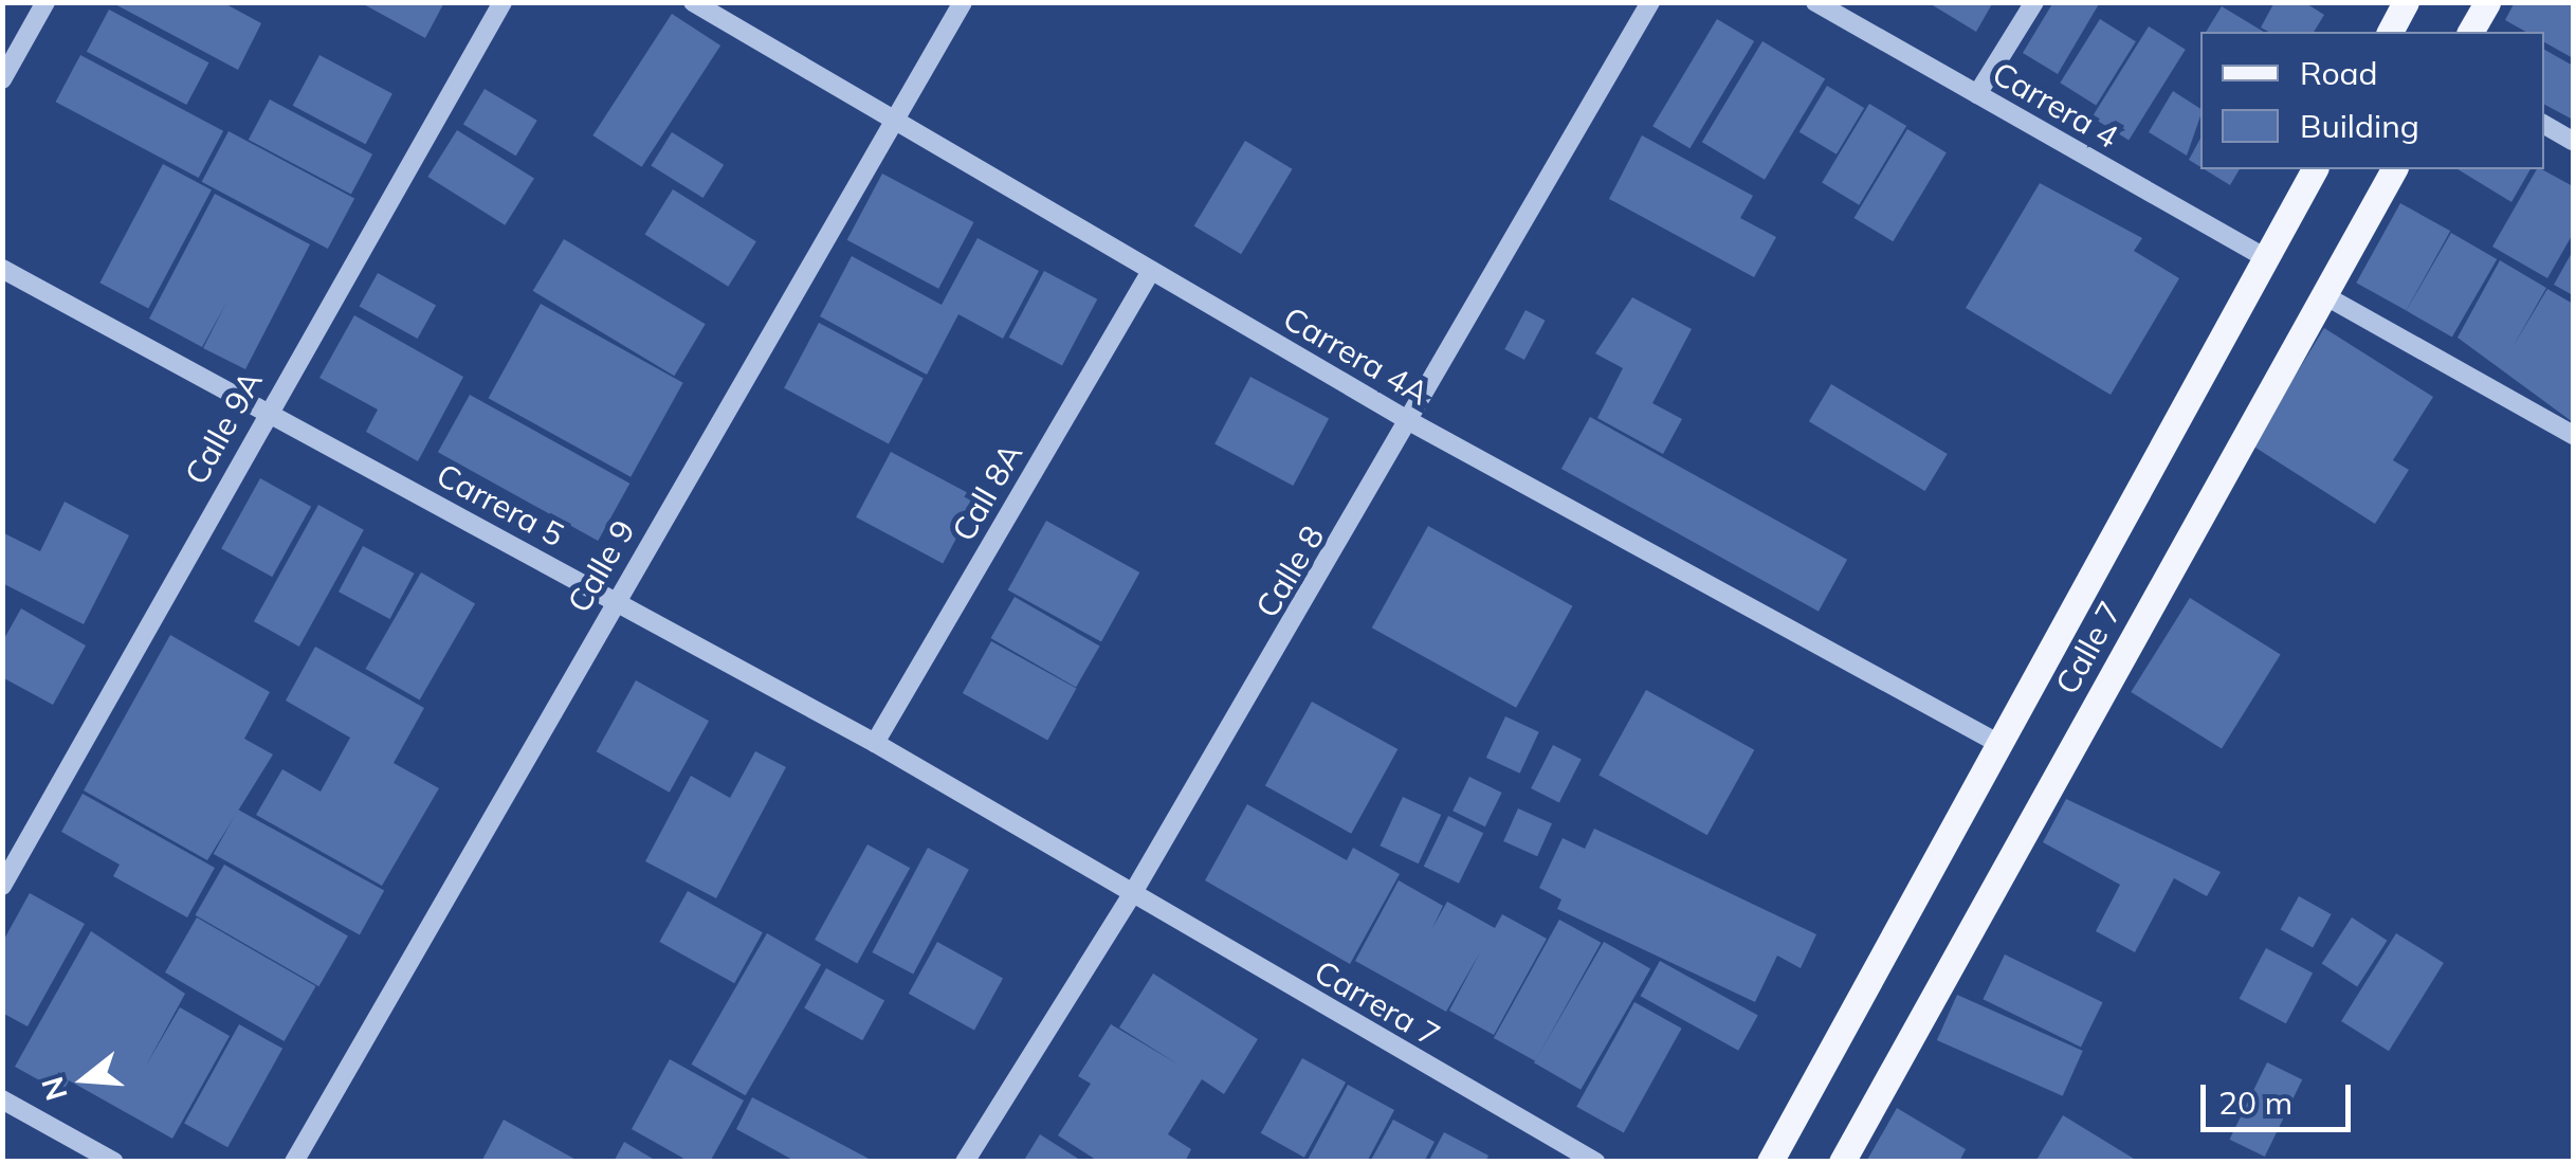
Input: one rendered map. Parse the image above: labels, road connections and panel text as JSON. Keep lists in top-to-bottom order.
{
  "streets": {
    "main road": ["Calle 7"],
    "street": [
      "Carrera 4",
      "Carrera 4A",
      "Calle 9A",
      "Call 8A",
      "Carrera 5",
      "Calle 9",
      "Calle 8",
      "Carrera 7"
    ]
  },
  "crossings": [
    ["Carrera 4", "Calle 7"],
    ["Carrera 4A", "Call 8A"],
    ["Carrera 4A", "Calle 9"],
    ["Carrera 4A", "Calle 8"],
    ["Carrera 4A", "Calle 7"],
    ["Calle 9A", "Carrera 5"],
    ["Call 8A", "Carrera 5"],
    ["Carrera 5", "Calle 9"],
    ["Carrera 5", "Calle 8"],
    ["Carrera 5", "Carrera 7"],
    ["Calle 8", "Carrera 7"]
  ],
  "legend": ["Road", "Building"],
  "scale_bar": "20 m",
  "north": "left"
}
